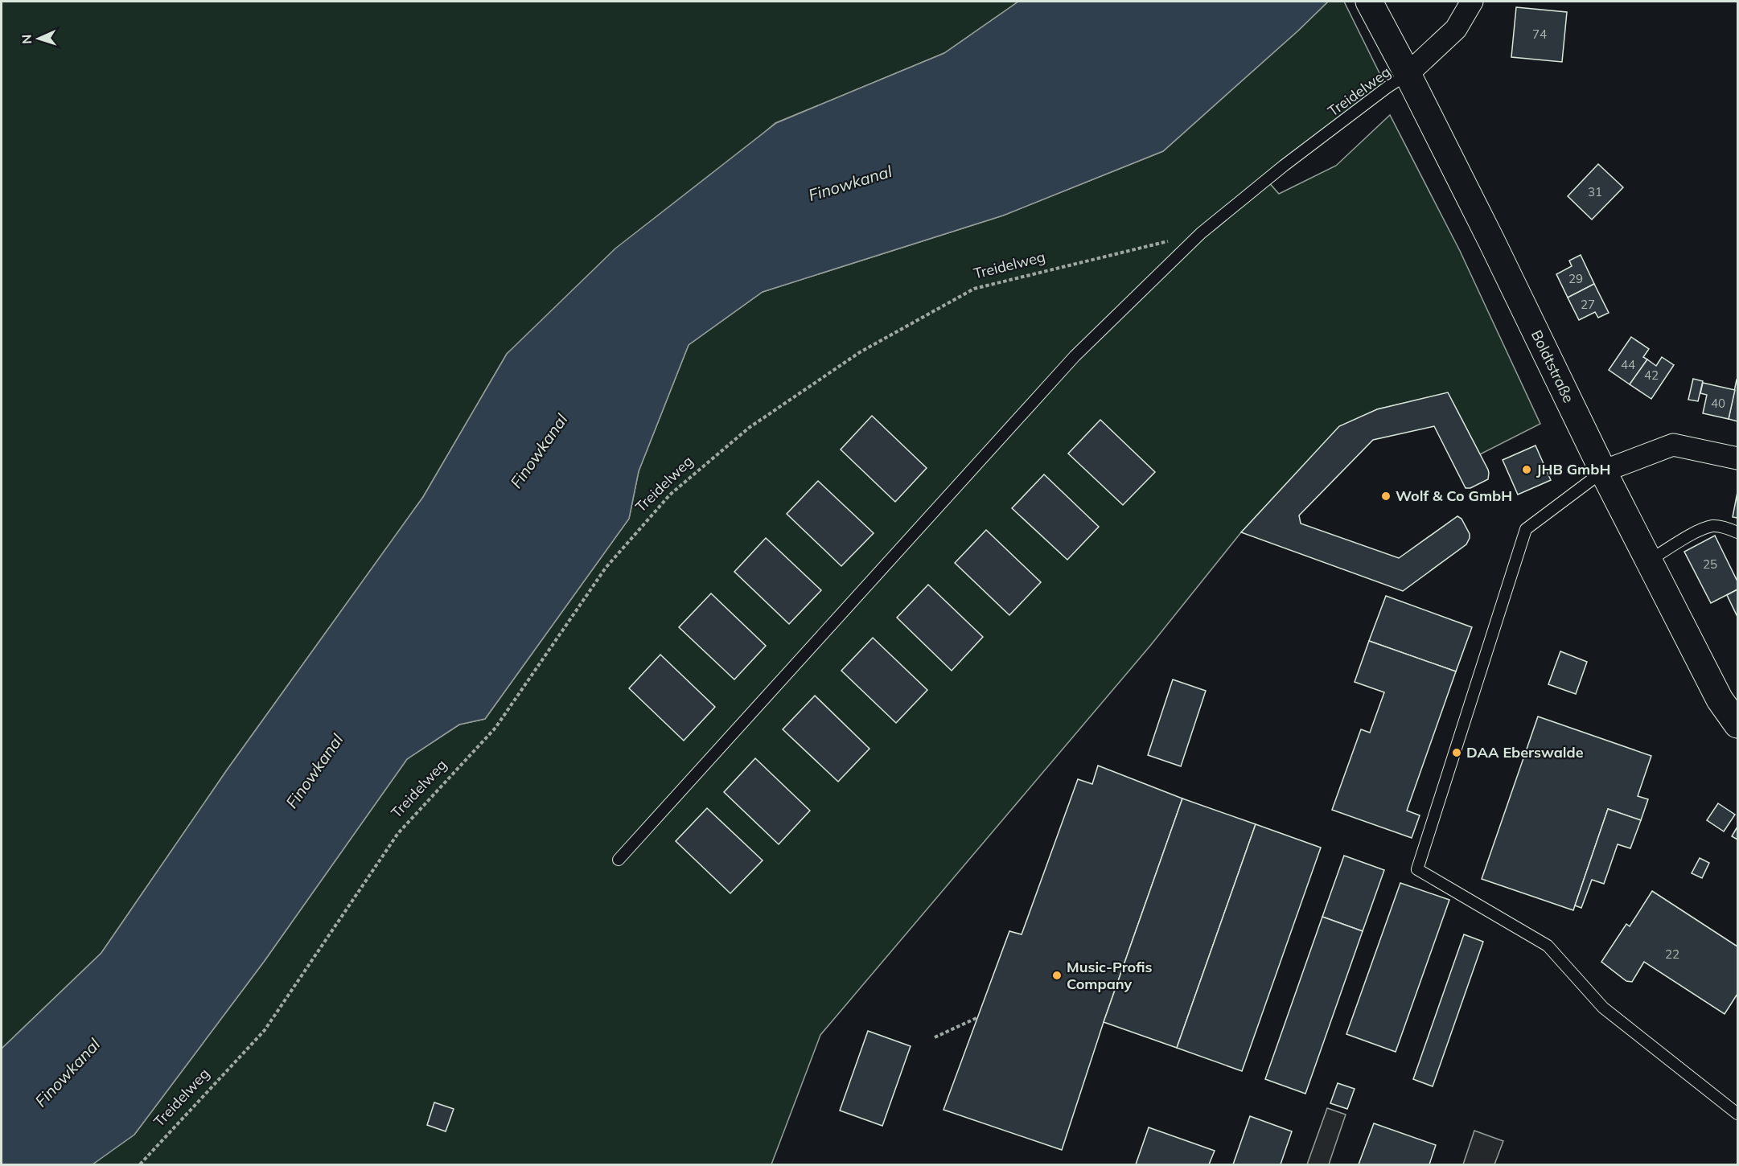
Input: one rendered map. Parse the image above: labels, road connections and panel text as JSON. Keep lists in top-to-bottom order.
{
  "streets": {
    "main road": ["Boldtstraße"],
    "lane": ["Treidelweg"]
  },
  "crossings": [
    ["Treidelweg", "Boldtstraße"]
  ],
  "water": ["Finowkanal"],
  "places": [
    "JHB GmbH",
    "Wolf & Co GmbH",
    "DAA Eberswalde",
    "Music-Profis Company"
  ],
  "house_numbers": [
    "74",
    "31",
    "29",
    "27",
    "44",
    "42",
    "40",
    "25",
    "22"
  ],
  "north": "left"
}
